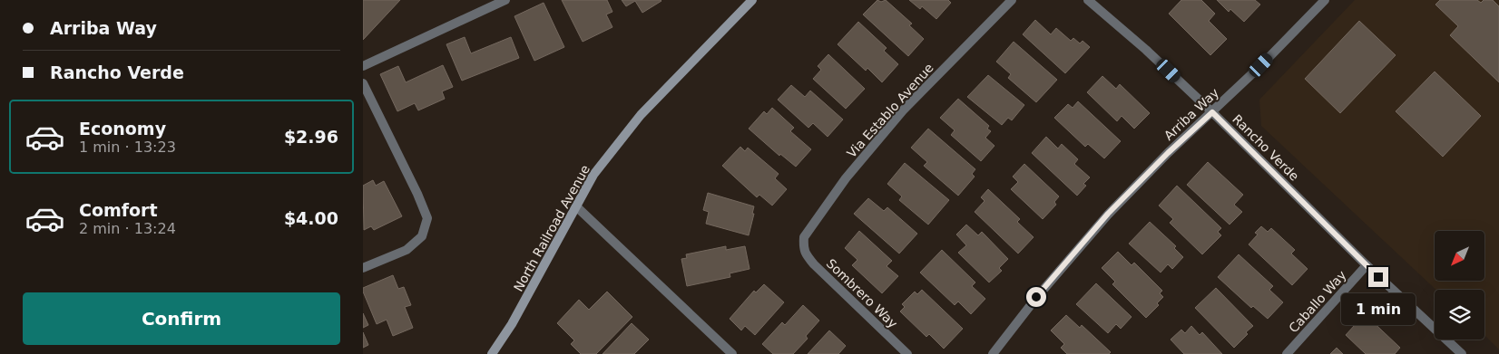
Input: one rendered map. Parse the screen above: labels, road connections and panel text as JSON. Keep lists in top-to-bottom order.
{
  "streets": {
    "street": [
      "Via Establo Avenue",
      "Arriba Way",
      "Rancho Verde",
      "North Railroad Avenue",
      "Sombrero Way",
      "Caballo Way"
    ]
  },
  "crossings": [
    ["Via Establo Avenue", "Sombrero Way"],
    ["Arriba Way", "Rancho Verde"],
    ["Rancho Verde", "Caballo Way"]
  ],
  "north": "bottom left",
  "page": {
    "banner": ["Arriba Way", "Rancho Verde"],
    "list": [
      {
        "name": "Economy",
        "note": "1 min · 13:23",
        "value": "$2.96"
      },
      {
        "name": "Comfort",
        "note": "2 min · 13:24",
        "value": "$4.00"
      }
    ],
    "buttons": "Confirm",
    "bubble": "1 min"
  }
}
